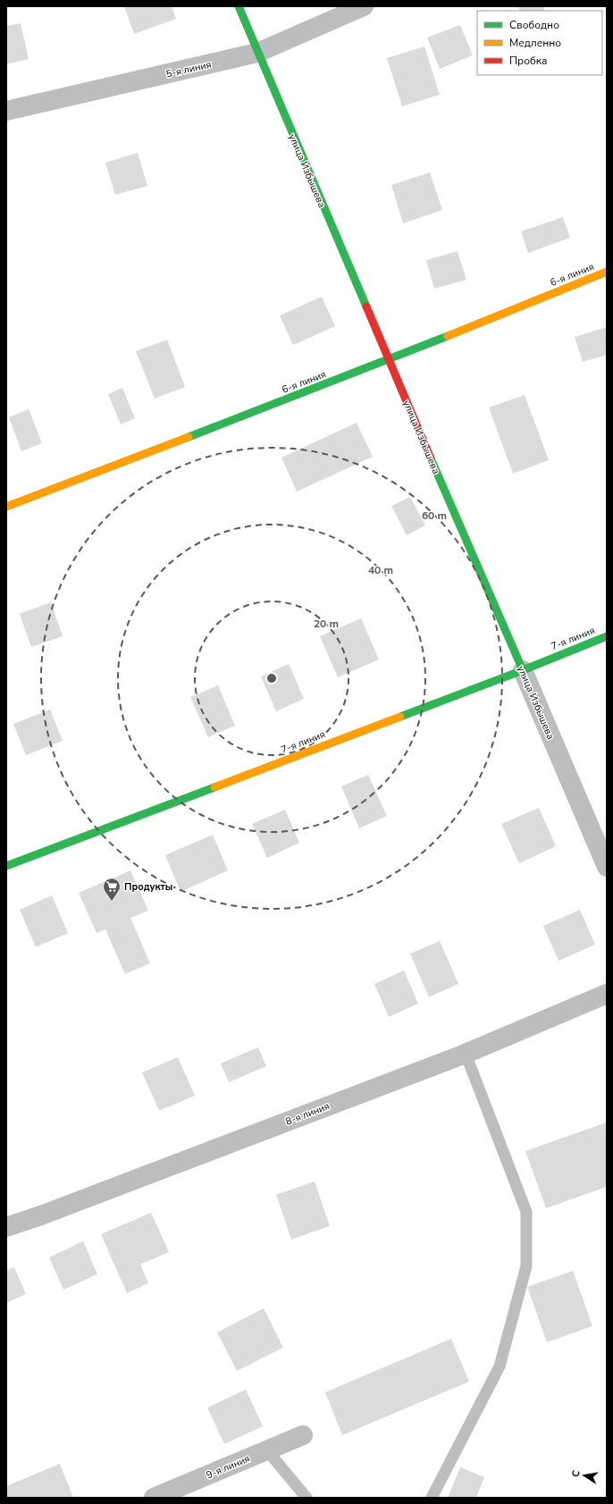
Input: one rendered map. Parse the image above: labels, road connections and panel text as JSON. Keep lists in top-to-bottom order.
{
  "streets": {
    "main road": ["улица Избышева", "6-я линия", "7-я линия"],
    "street": ["5-я линия", "8-я линия", "9-я линия"]
  },
  "crossings": [
    ["5-я линия", "улица Избышева"],
    ["улица Избышева", "6-я линия"],
    ["улица Избышева", "7-я линия"]
  ],
  "places": {
    "supermarket": ["Продукты"]
  },
  "legend": ["Свободно", "Медленно", "Пробка"],
  "north": "left",
  "rings": ["60 m", "40 m", "20 m"]
}
